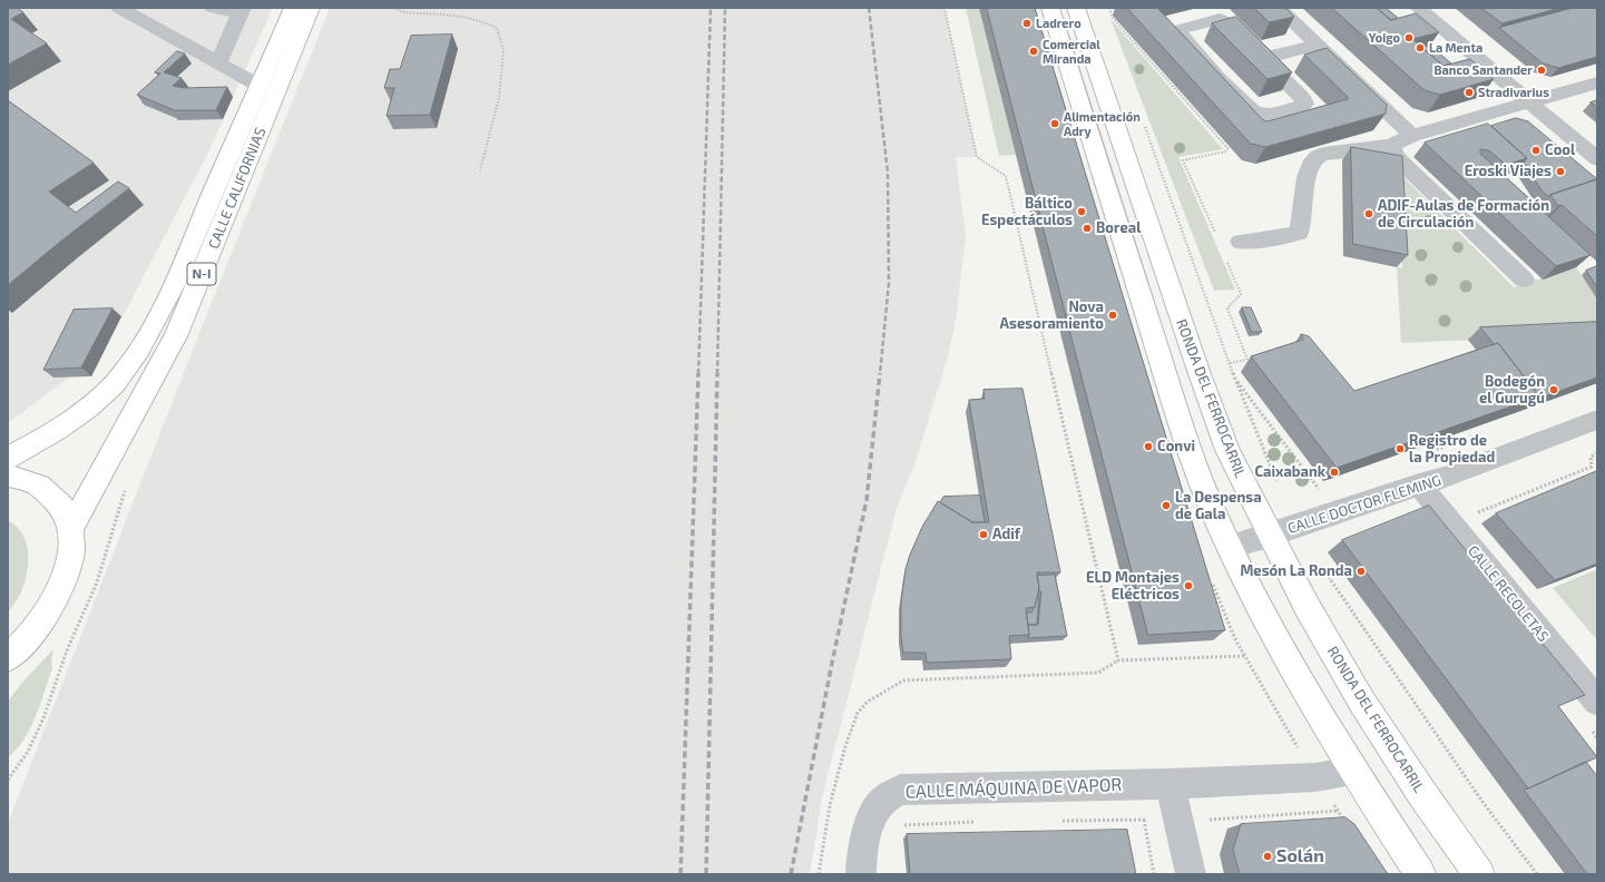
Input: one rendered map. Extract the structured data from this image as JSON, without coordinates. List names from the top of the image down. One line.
{"streets":{"main road":["CALLE CALIFORNIAS","N-I","RONDA DEL FERROCARRIL"],"street":["CALLE DOCTOR FLEMING","CALLE RECOLETAS","CALLE MÁQUINA DE VAPOR"]},"crossings":[["RONDA DEL FERROCARRIL","CALLE DOCTOR FLEMING"],["CALLE DOCTOR FLEMING","CALLE RECOLETAS"]],"places":["Ladrero","Yoigo","La Menta","Comercial Miranda","Banco Santander","Stradivarius","Alimentación Adry","Cool","Eroski Viajes","Báltico Espectáculos","ADIF-Aulas de Formación de Circulación","Boreal","Nova Asesoramiento","Bodegón el Gurugú","Convi","Registro de la Propiedad","Caixabank","La Despensa de Gala","Adif","Mesón La Ronda","ELD Montajes Eléctricos","Solán"]}
